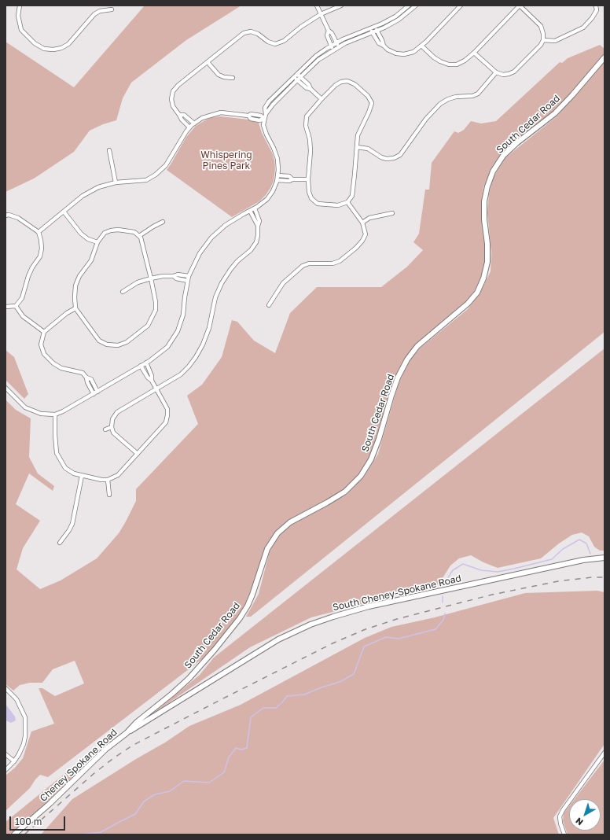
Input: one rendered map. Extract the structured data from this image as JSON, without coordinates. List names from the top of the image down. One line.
{"streets":{"street":["South Cedar Road","South Cheney-Spokane Road","Cheney Spokane Road"]},"crossings":[["South Cedar Road","South Cheney-Spokane Road"],["South Cedar Road","Cheney Spokane Road"],["South Cheney-Spokane Road","Cheney Spokane Road"]],"parks":["Whispering Pines Park"],"scale_bar":"100 m","north":"bottom left"}
